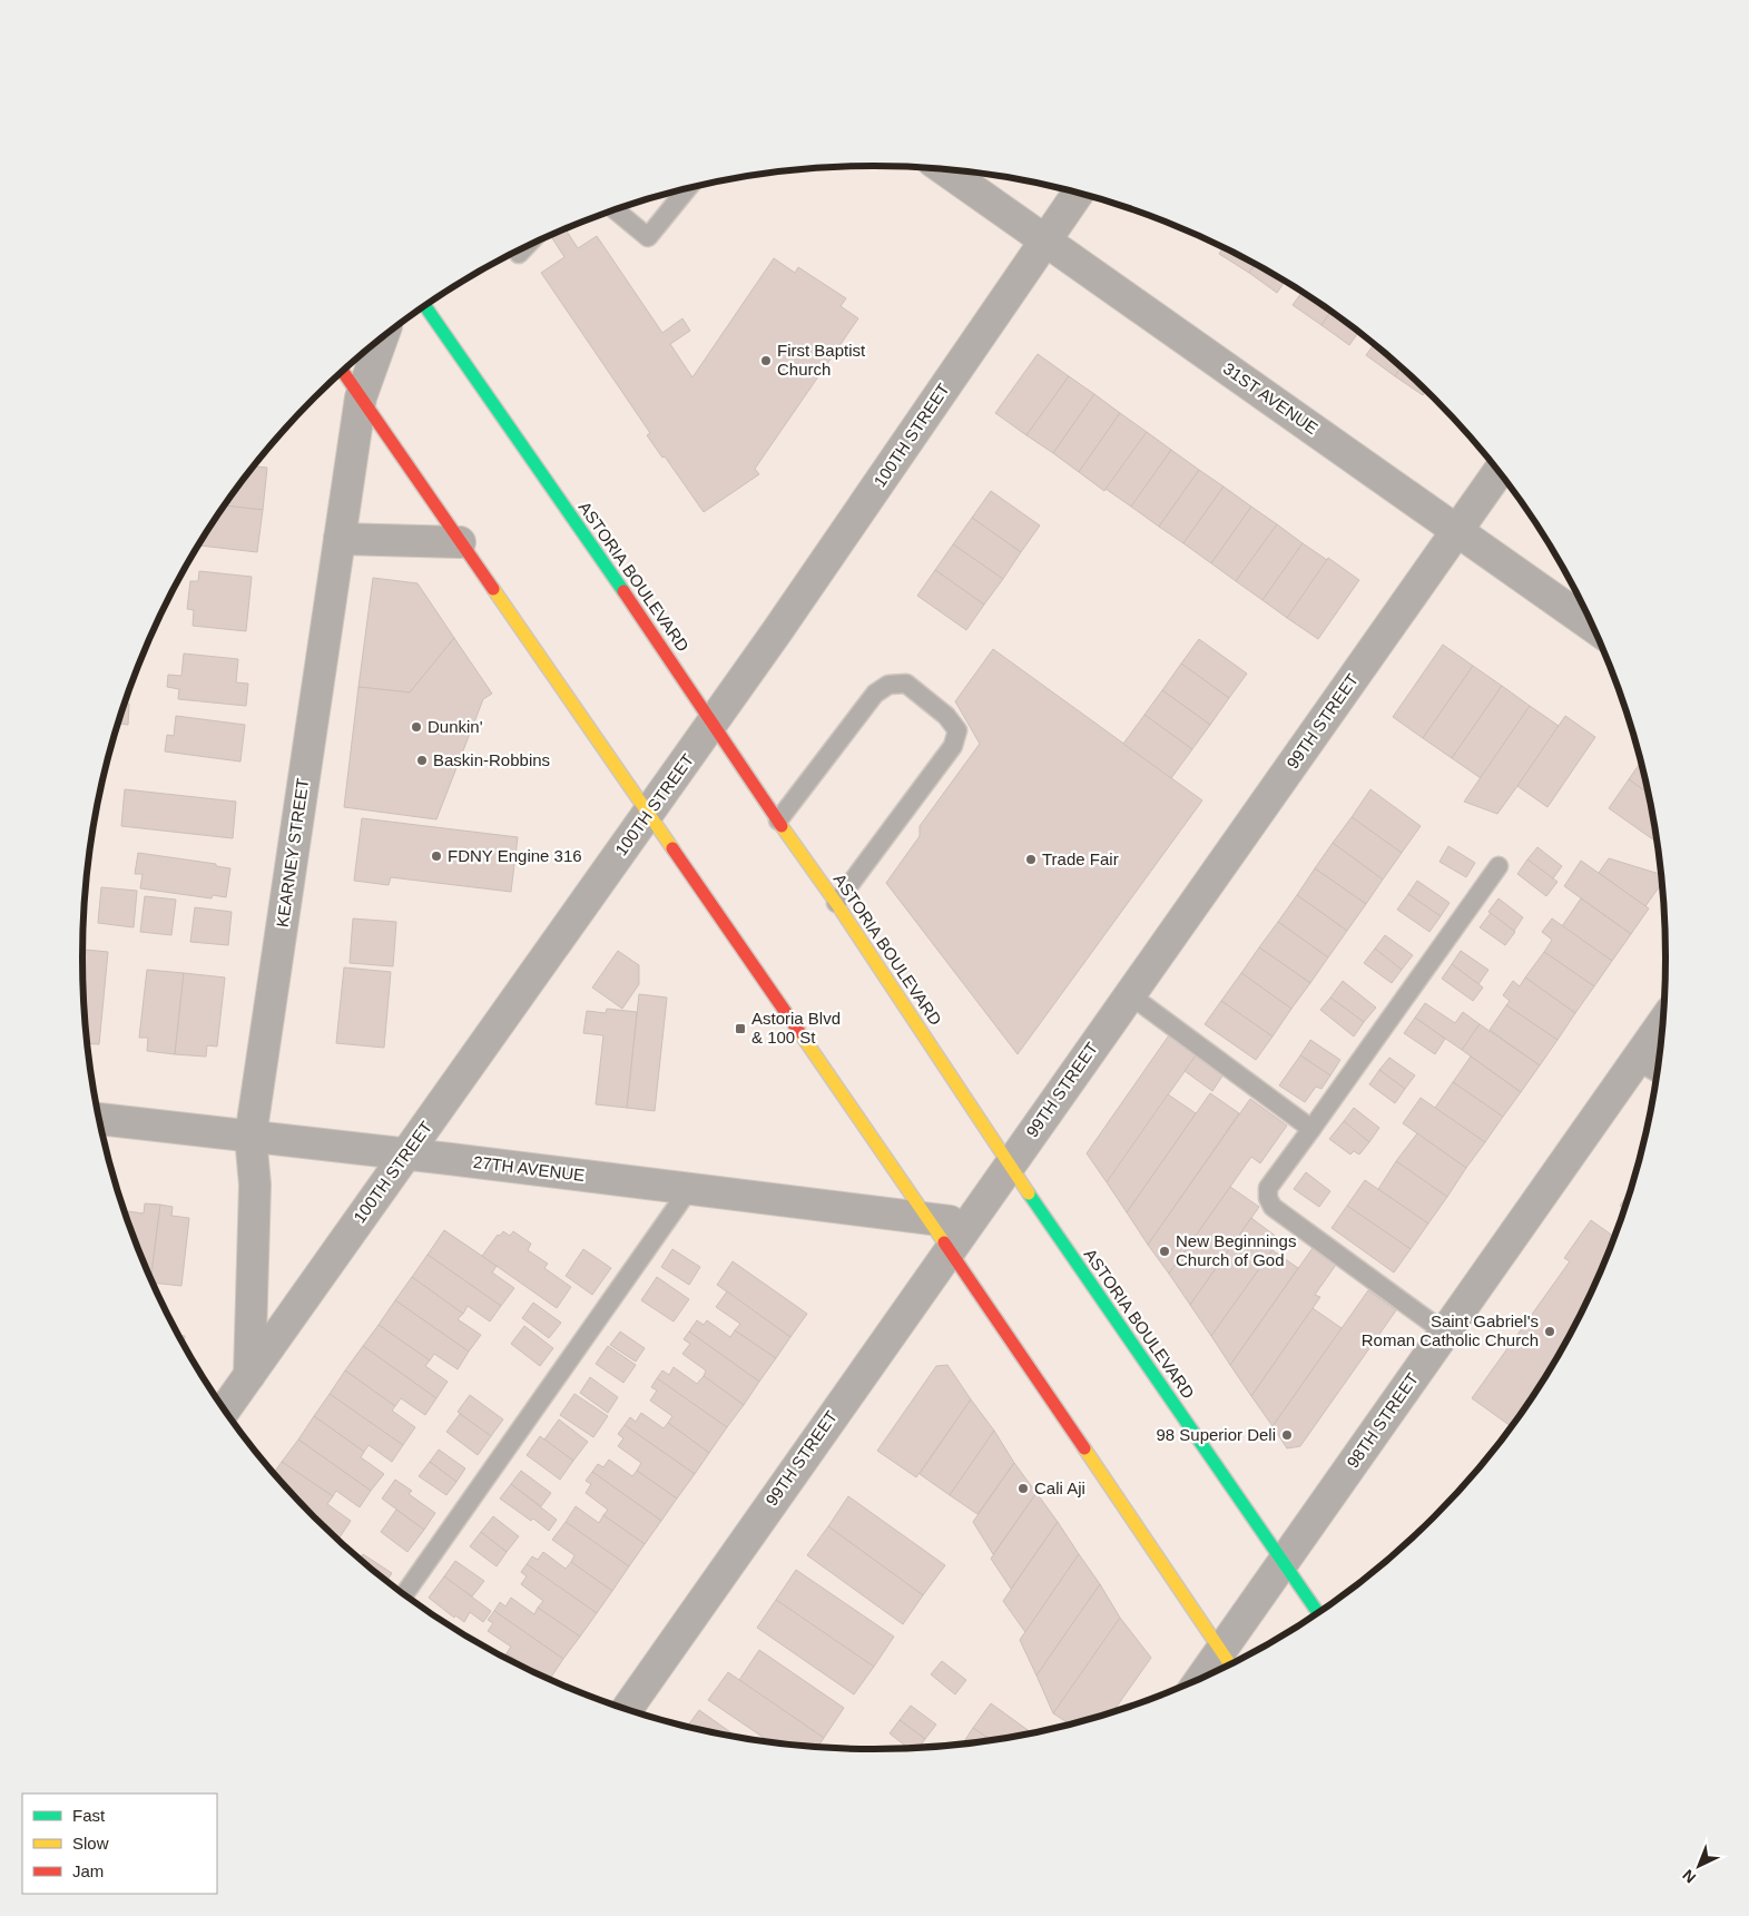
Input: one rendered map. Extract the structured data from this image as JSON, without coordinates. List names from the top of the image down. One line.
{"streets":{"main road":["ASTORIA BOULEVARD"],"street":["31ST AVENUE","100TH STREET","99TH STREET","KEARNEY STREET","27TH AVENUE","98TH STREET"]},"crossings":[["31ST AVENUE","100TH STREET"],["31ST AVENUE","99TH STREET"],["100TH STREET","ASTORIA BOULEVARD"],["100TH STREET","KEARNEY STREET"],["100TH STREET","27TH AVENUE"],["ASTORIA BOULEVARD","99TH STREET"],["ASTORIA BOULEVARD","98TH STREET"],["99TH STREET","27TH AVENUE"],["KEARNEY STREET","27TH AVENUE"]],"places":{"other":["First Baptist Church","Dunkin'","Baskin-Robbins","FDNY Engine 316","Trade Fair","New Beginnings Church of God","Saint Gabriel's Roman Catholic Church","98 Superior Deli","Cali Aji"],"transit":["Astoria Blvd & 100 St"]},"legend":["Fast","Slow","Jam"],"north":"bottom left"}
